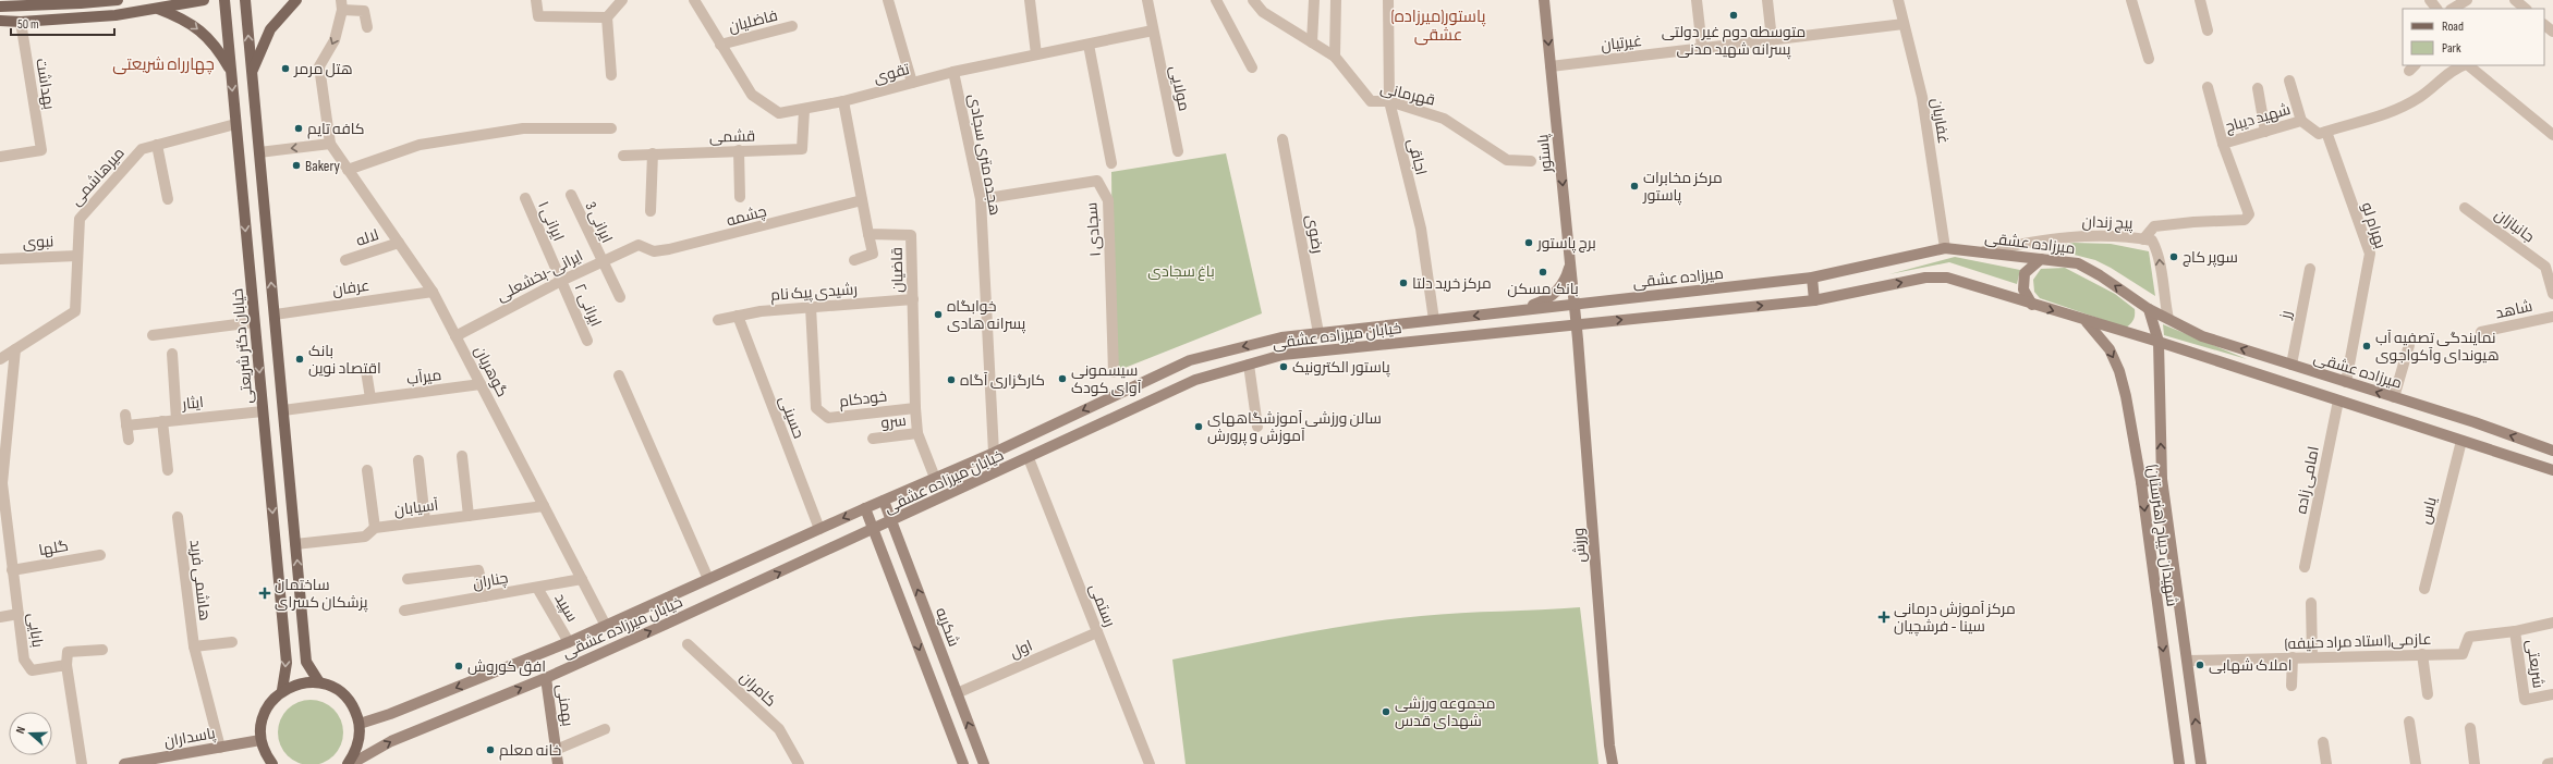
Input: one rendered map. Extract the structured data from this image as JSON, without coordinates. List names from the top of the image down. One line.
{"streets":{"main road":["پاستور","میرزاده عشقی","خیابان میرزاده عشقی","خیابان دکتر شریعتی","شهیدان دیباج (هنرستان)","ورزش","شکریه","بهمنی","پاسداران"],"street":["فاضلیان","غیرتیان","تقوی","بهداشت","مولایی","قهرمانی","شهید دیباج","غفاریان","قشمی","هجده متری سجادی","اجاقی","میرهاشمی","چشمه","ایرانی ۱","ایرانی 3","پیچ زندان","بهرام لو","جانبازان","سجادی ۱","رضوی","لاله","نبوی","قاضیان","ایرانی-بخشعلی","عرفان","رشیدی پیک نام","ایرانی ۲","شاهد","رز","گوهریان","میرآب","خودکام","ایثار","حسینی","سرو","امامی زاده","آسیابان","یاس","گلها","هاشمی فرید","چناران","رستمی","سپید","بابایی","عازمی(استاد مراد حنیفه)","اول","شریعتی","کامران"]},"crossings":[["فاضلیان","تقوی"],["غیرتیان","غفاریان"],["غیرتیان","پاستور"],["تقوی","مولایی"],["تقوی","قشمی"],["تقوی","هجده متری سجادی"],["تقوی","قاضیان"],["قهرمانی","اجاقی"],["شهید دیباج","پیچ زندان"],["شهید دیباج","بهرام لو"],["غفاریان","میرزاده عشقی"],["پاستور","میرزاده عشقی"],["پاستور","خیابان میرزاده عشقی"],["پاستور","ورزش"],["هجده متری سجادی","سجادی ۱"],["هجده متری سجادی","خیابان میرزاده عشقی"],["اجاقی","خیابان میرزاده عشقی"],["میرهاشمی","نبوی"],["میرهاشمی","خیابان دکتر شریعتی"],["میرهاشمی","بابایی"],["چشمه","قاضیان"],["چشمه","ایرانی-بخشعلی"],["ایرانی ۱","ایرانی-بخشعلی"],["ایرانی ۱","ایرانی ۲"],["ایرانی 3","ایرانی-بخشعلی"],["پیچ زندان","میرزاده عشقی"],["بهرام لو","میرزاده عشقی"],["رضوی","خیابان میرزاده عشقی"],["لاله","گوهریان"],["میرزاده عشقی","رز"],["میرزاده عشقی","خیابان میرزاده عشقی"],["میرزاده عشقی","شهیدان دیباج (هنرستان)"],["میرزاده عشقی","ورزش"],["قاضیان","رشیدی پیک نام"],["قاضیان","خیابان میرزاده عشقی"],["قاضیان","خودکام"],["قاضیان","سرو"],["ایرانی-بخشعلی","ایرانی ۲"],["ایرانی-بخشعلی","گوهریان"],["عرفان","گوهریان"],["رشیدی پیک نام","خودکام"],["رشیدی پیک نام","حسینی"],["خیابان میرزاده عشقی","گوهریان"],["خیابان میرزاده عشقی","حسینی"],["خیابان میرزاده عشقی","ورزش"],["خیابان میرزاده عشقی","رستمی"],["خیابان میرزاده عشقی","سپید"],["خیابان میرزاده عشقی","شکریه"],["خیابان میرزاده عشقی","بهمنی"],["خیابان دکتر شریعتی","ایثار"],["گوهریان","میرآب"],["گوهریان","آسیابان"],["گوهریان","چناران"],["شهیدان دیباج (هنرستان)","عازمی(استاد مراد حنیفه)"],["گلها","بابایی"],["هاشمی فرید","پاسداران"],["چناران","سپید"],["رستمی","اول"],["شکریه","اول"],["عازمی(استاد مراد حنیفه)","شریعتی"]],"one_way":["پاستور"],"districts":["(پاستور(میرزاده عشقی","چهارراه شریعتی"],"parks":["باغ سجادی"],"places":{"other":["متوسطه دوم غیر دولتی پسرانه شهید مدنی","هتل مرمر","کافه تایم","Bakery","مرکز مخابرات پاستور","برج پاستور","سوپر کاج","بانک مسکن","مرکز خرید دلتا","خوابگاه پسرانه هادی","نمایندگی تصفیه آب هیوندای وآکواجوی","بانک اقتصاد نوین","پاستور الکترونیک","سیسمونی آوای کودک","کارگزاری آگاه","سالن ورزشی آموزشگاههای آموزش و پرورش","املاک شهابی","افق کوروش","مجموعه ورزشی شهدای قدس","خانه معلم"],"health":["ساختمان پزشکان کسرای","مرکز آموزش درمانی سینا - فرشچیان"]},"legend":["Road","Park"],"scale_bar":"50 m","north":"left"}
